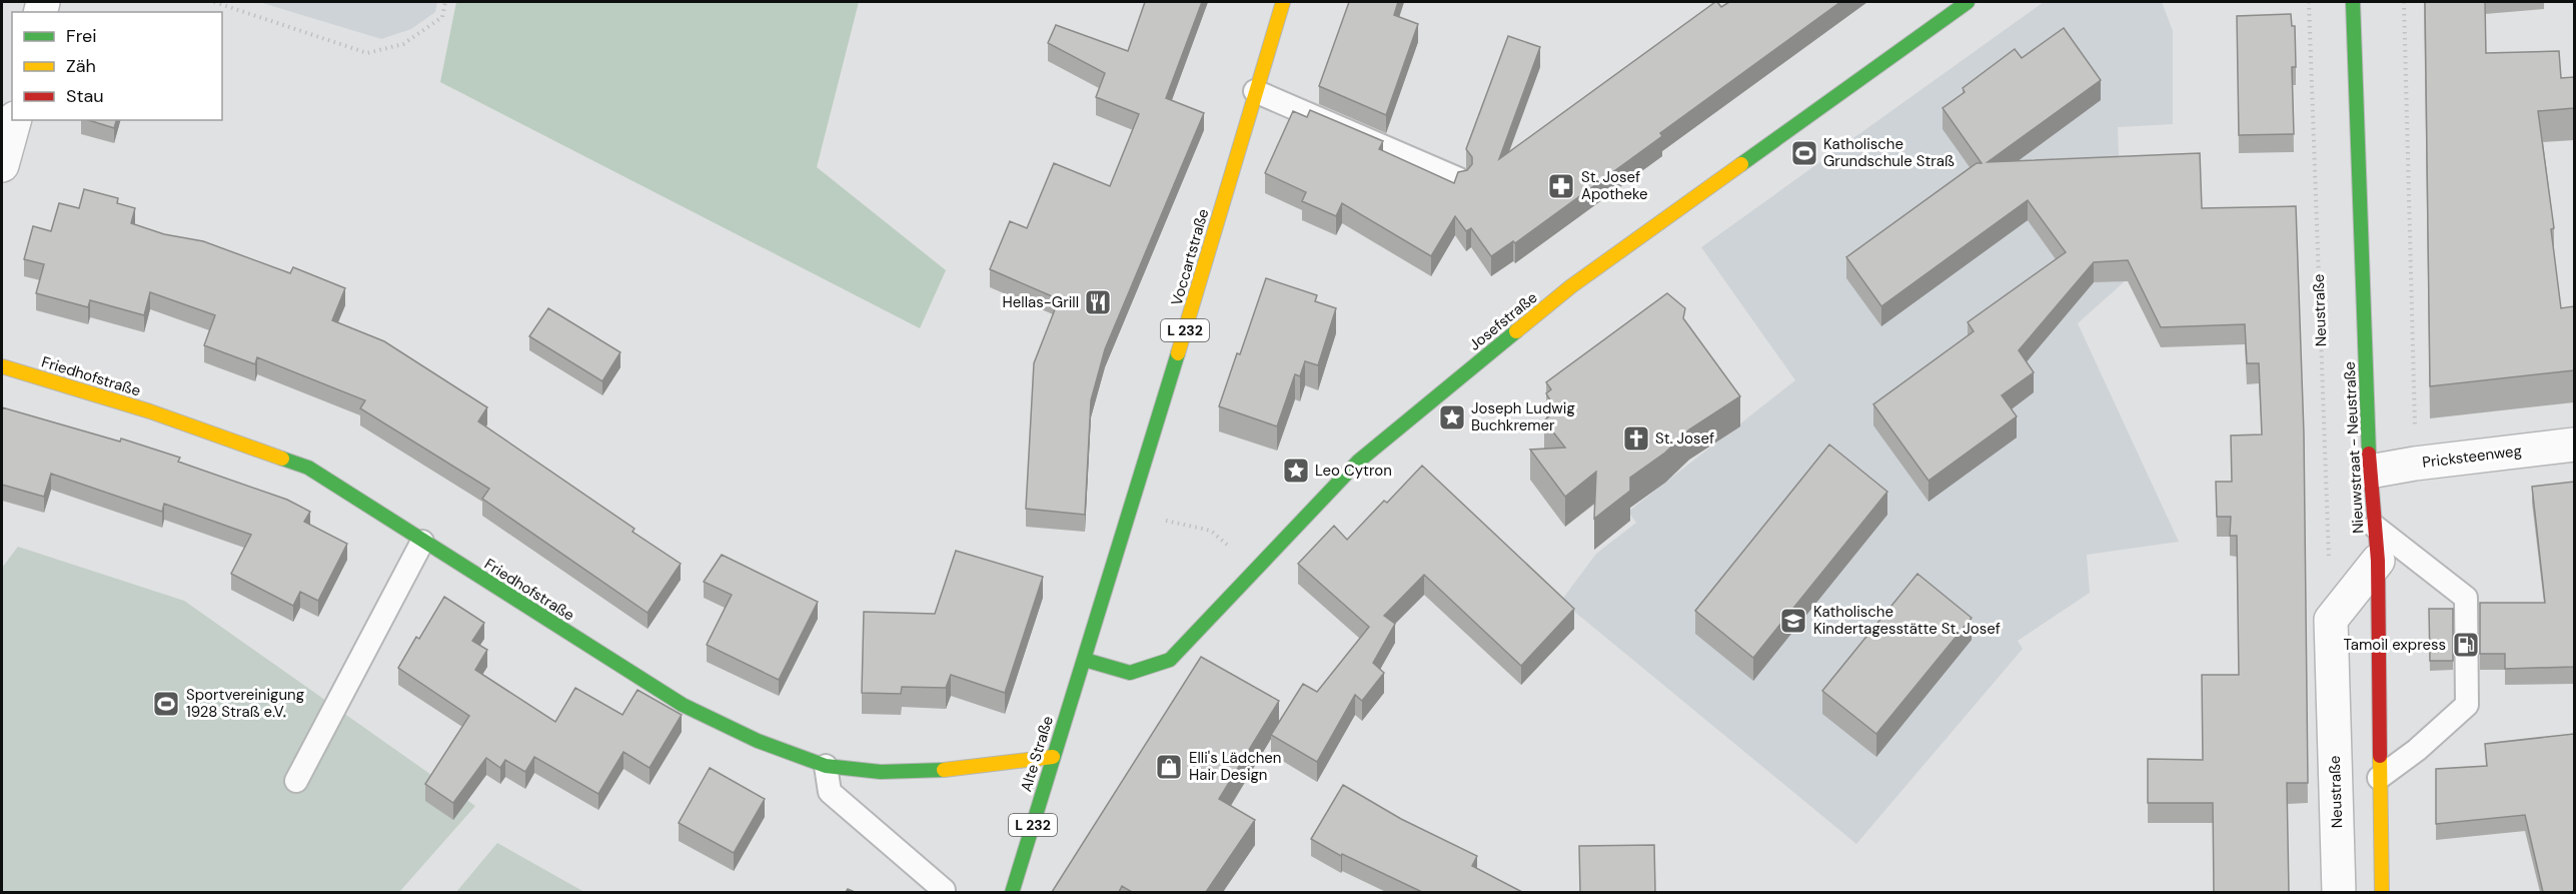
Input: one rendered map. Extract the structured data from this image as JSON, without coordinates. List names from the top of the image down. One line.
{"streets":{"street":["Voccartstraße","Neustraße","Josefstraße","L 232","Friedhofstraße","Nieuwstraat - Neustraße","Pricksteenweg","Alte Straße"]},"crossings":[["Voccartstraße","Josefstraße"],["Voccartstraße","Alte Straße"],["Neustraße","Nieuwstraat - Neustraße"],["Josefstraße","Alte Straße"],["Friedhofstraße","Alte Straße"],["Nieuwstraat - Neustraße","Pricksteenweg"]],"places":{"sports":["Katholische Grundschule Straß","Sportvereinigung 1928 Straß e.V."],"pharmacy":["St. Josef Apotheke"],"restaurant":["Hellas-Grill"],"place":["Joseph Ludwig Buchkremer","Leo Cytron"],"church":["St. Josef"],"school or university":["Katholische Kindertagesstätte St. Josef"],"fuel station":["Tamoil express"],"shop":["Elli's Lädchen Hair Design"]},"legend":["Frei","Zäh","Stau"]}
